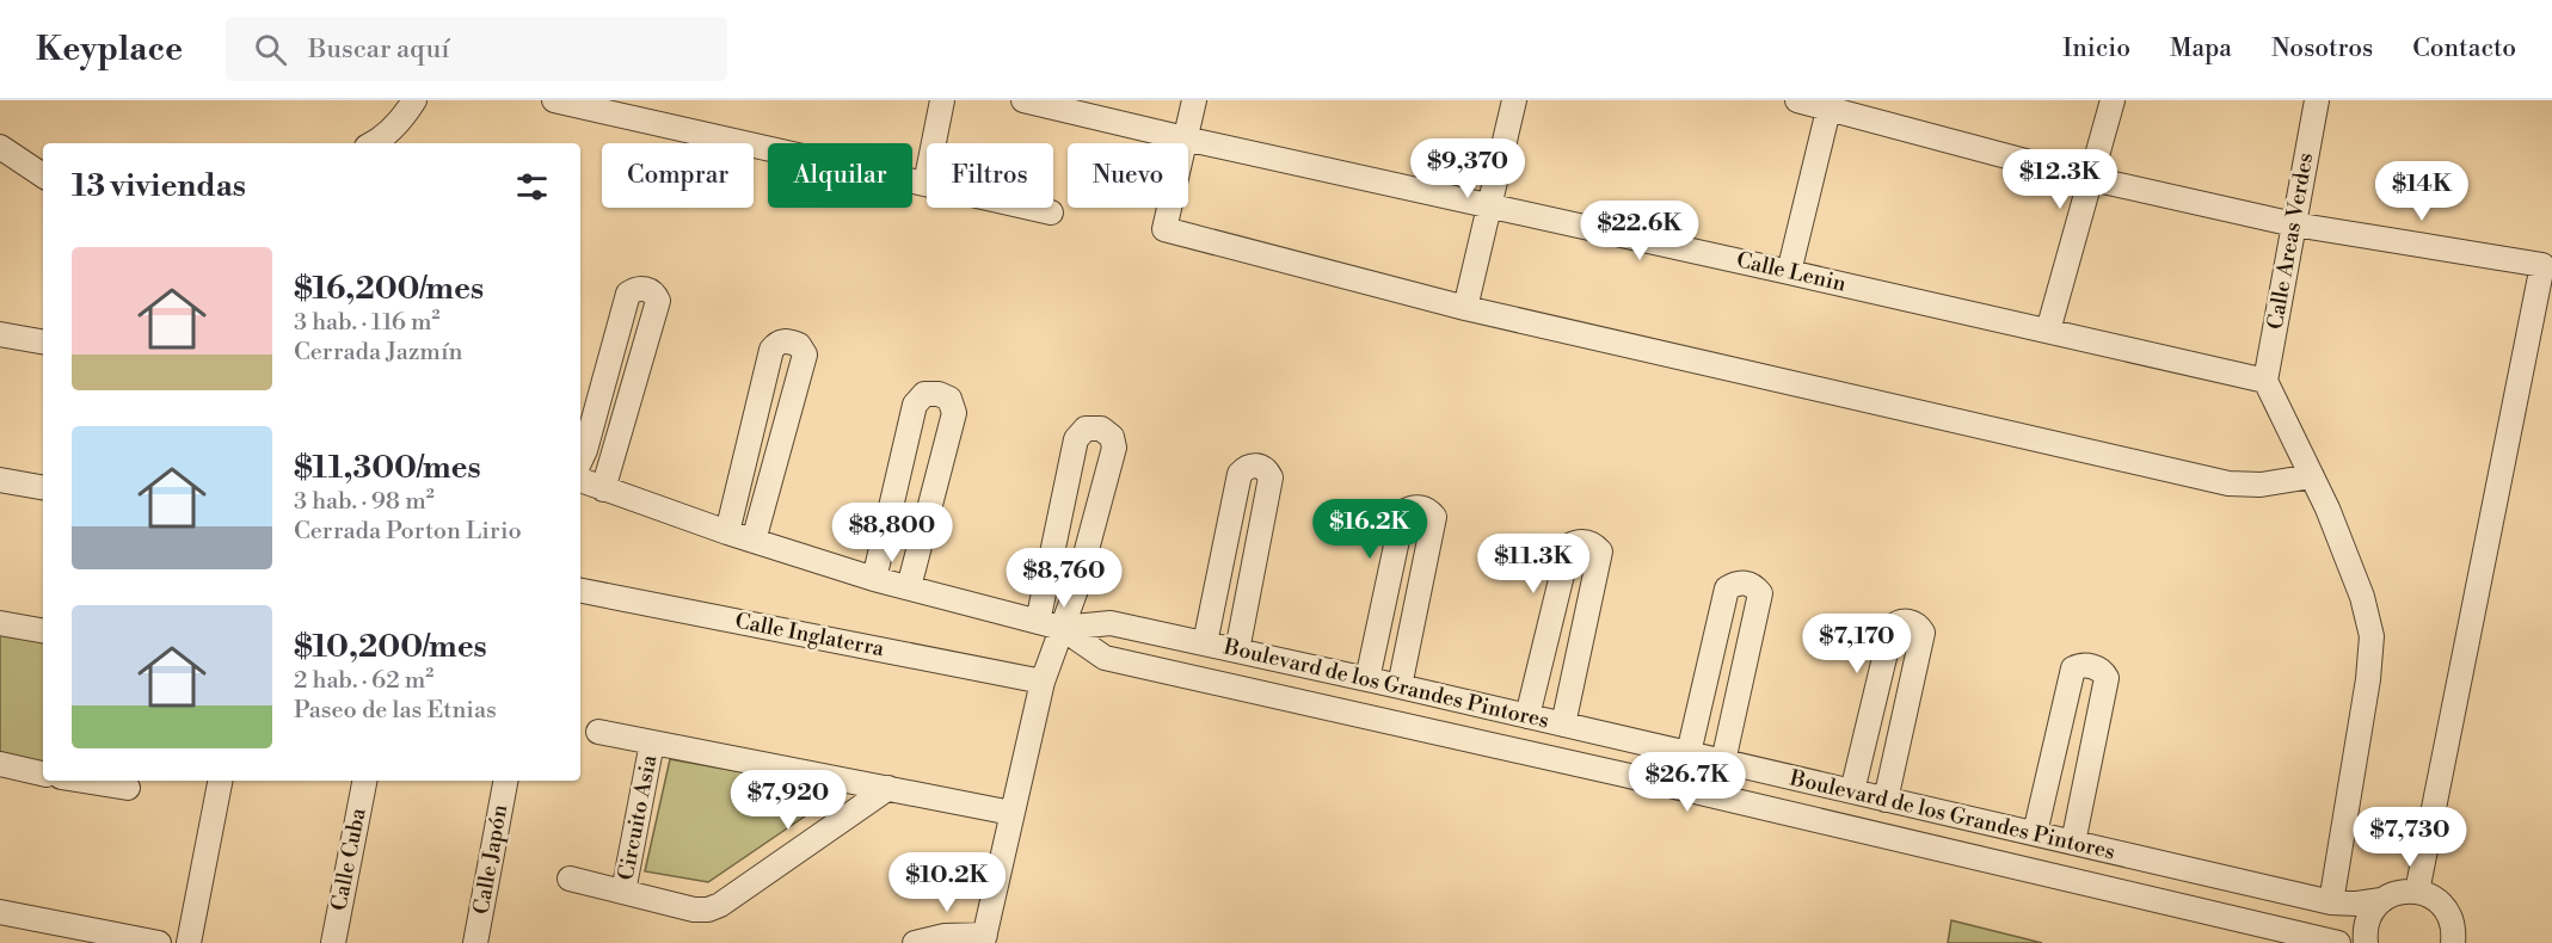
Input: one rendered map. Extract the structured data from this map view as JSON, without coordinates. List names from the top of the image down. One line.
{"streets":{"street":["Calle Areas Verdes","Calle Lenin","Calle Inglaterra","Boulevard de los Grandes Pintores","Circuito Asia","Calle Cuba","Calle Japón"]},"crossings":[["Calle Areas Verdes","Calle Lenin"]],"page":{"header":"Keyplace","search":"Buscar aquí","nav":["Inicio","Mapa","Nosotros","Contacto"],"price":["$9,370","$12.3K","$14K","$22.6K","$16.2K","$8,800","$11.3K","$8,760","$7,170","$26.7K","$7,920","$7,730","$10.2K"],"chip":["Comprar","Alquilar","Filtros","Nuevo"],"heading":"13 viviendas","list":[{"name":"$16,200/mes","note":"3 hab. · 116 m² · Cerrada Jazmín"},{"name":"$11,300/mes","note":"3 hab. · 98 m² · Cerrada Porton Lirio"},{"name":"$10,200/mes","note":"2 hab. · 62 m² · Paseo de las Etnias"}]}}
